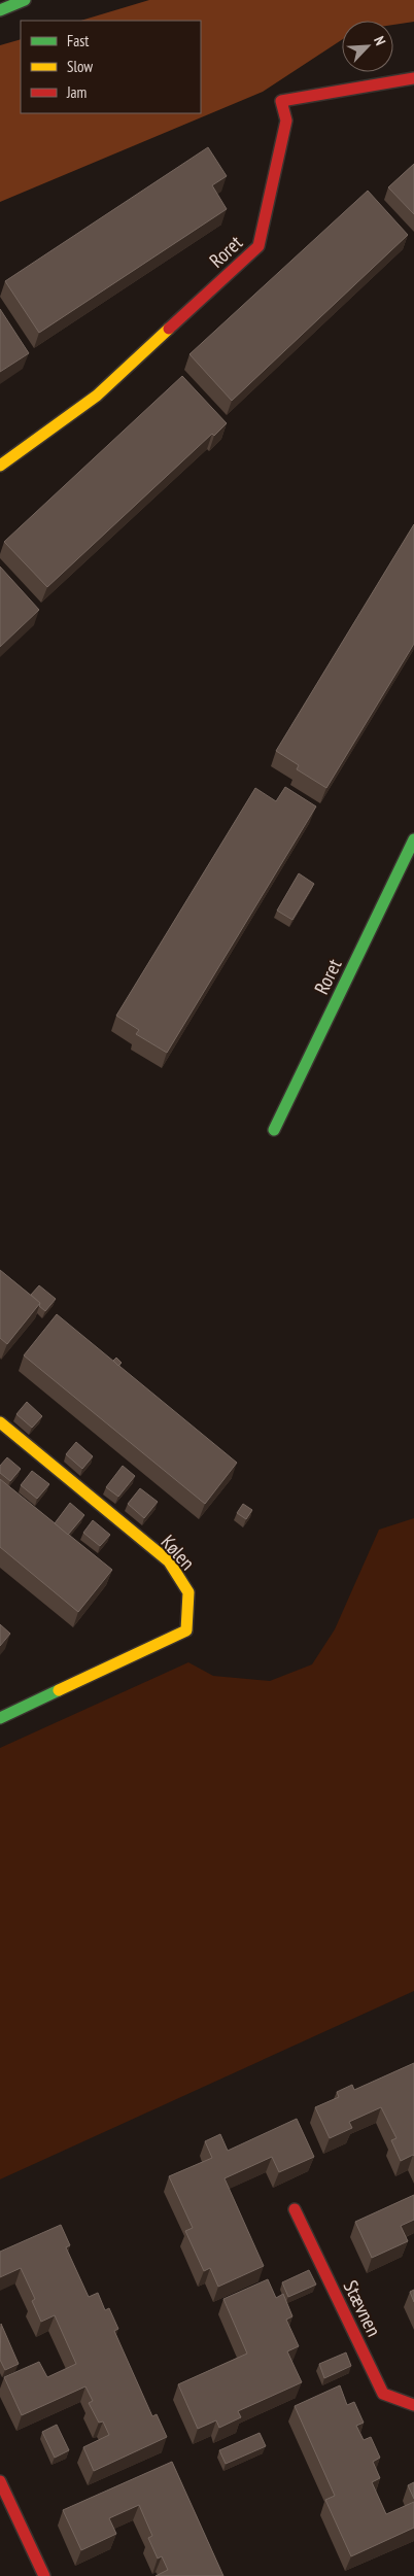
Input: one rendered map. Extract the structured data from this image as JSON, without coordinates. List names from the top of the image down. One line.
{"streets":{"street":["Roret","Kølen","Stævnen"]},"legend":["Fast","Slow","Jam"],"north":"top right"}
